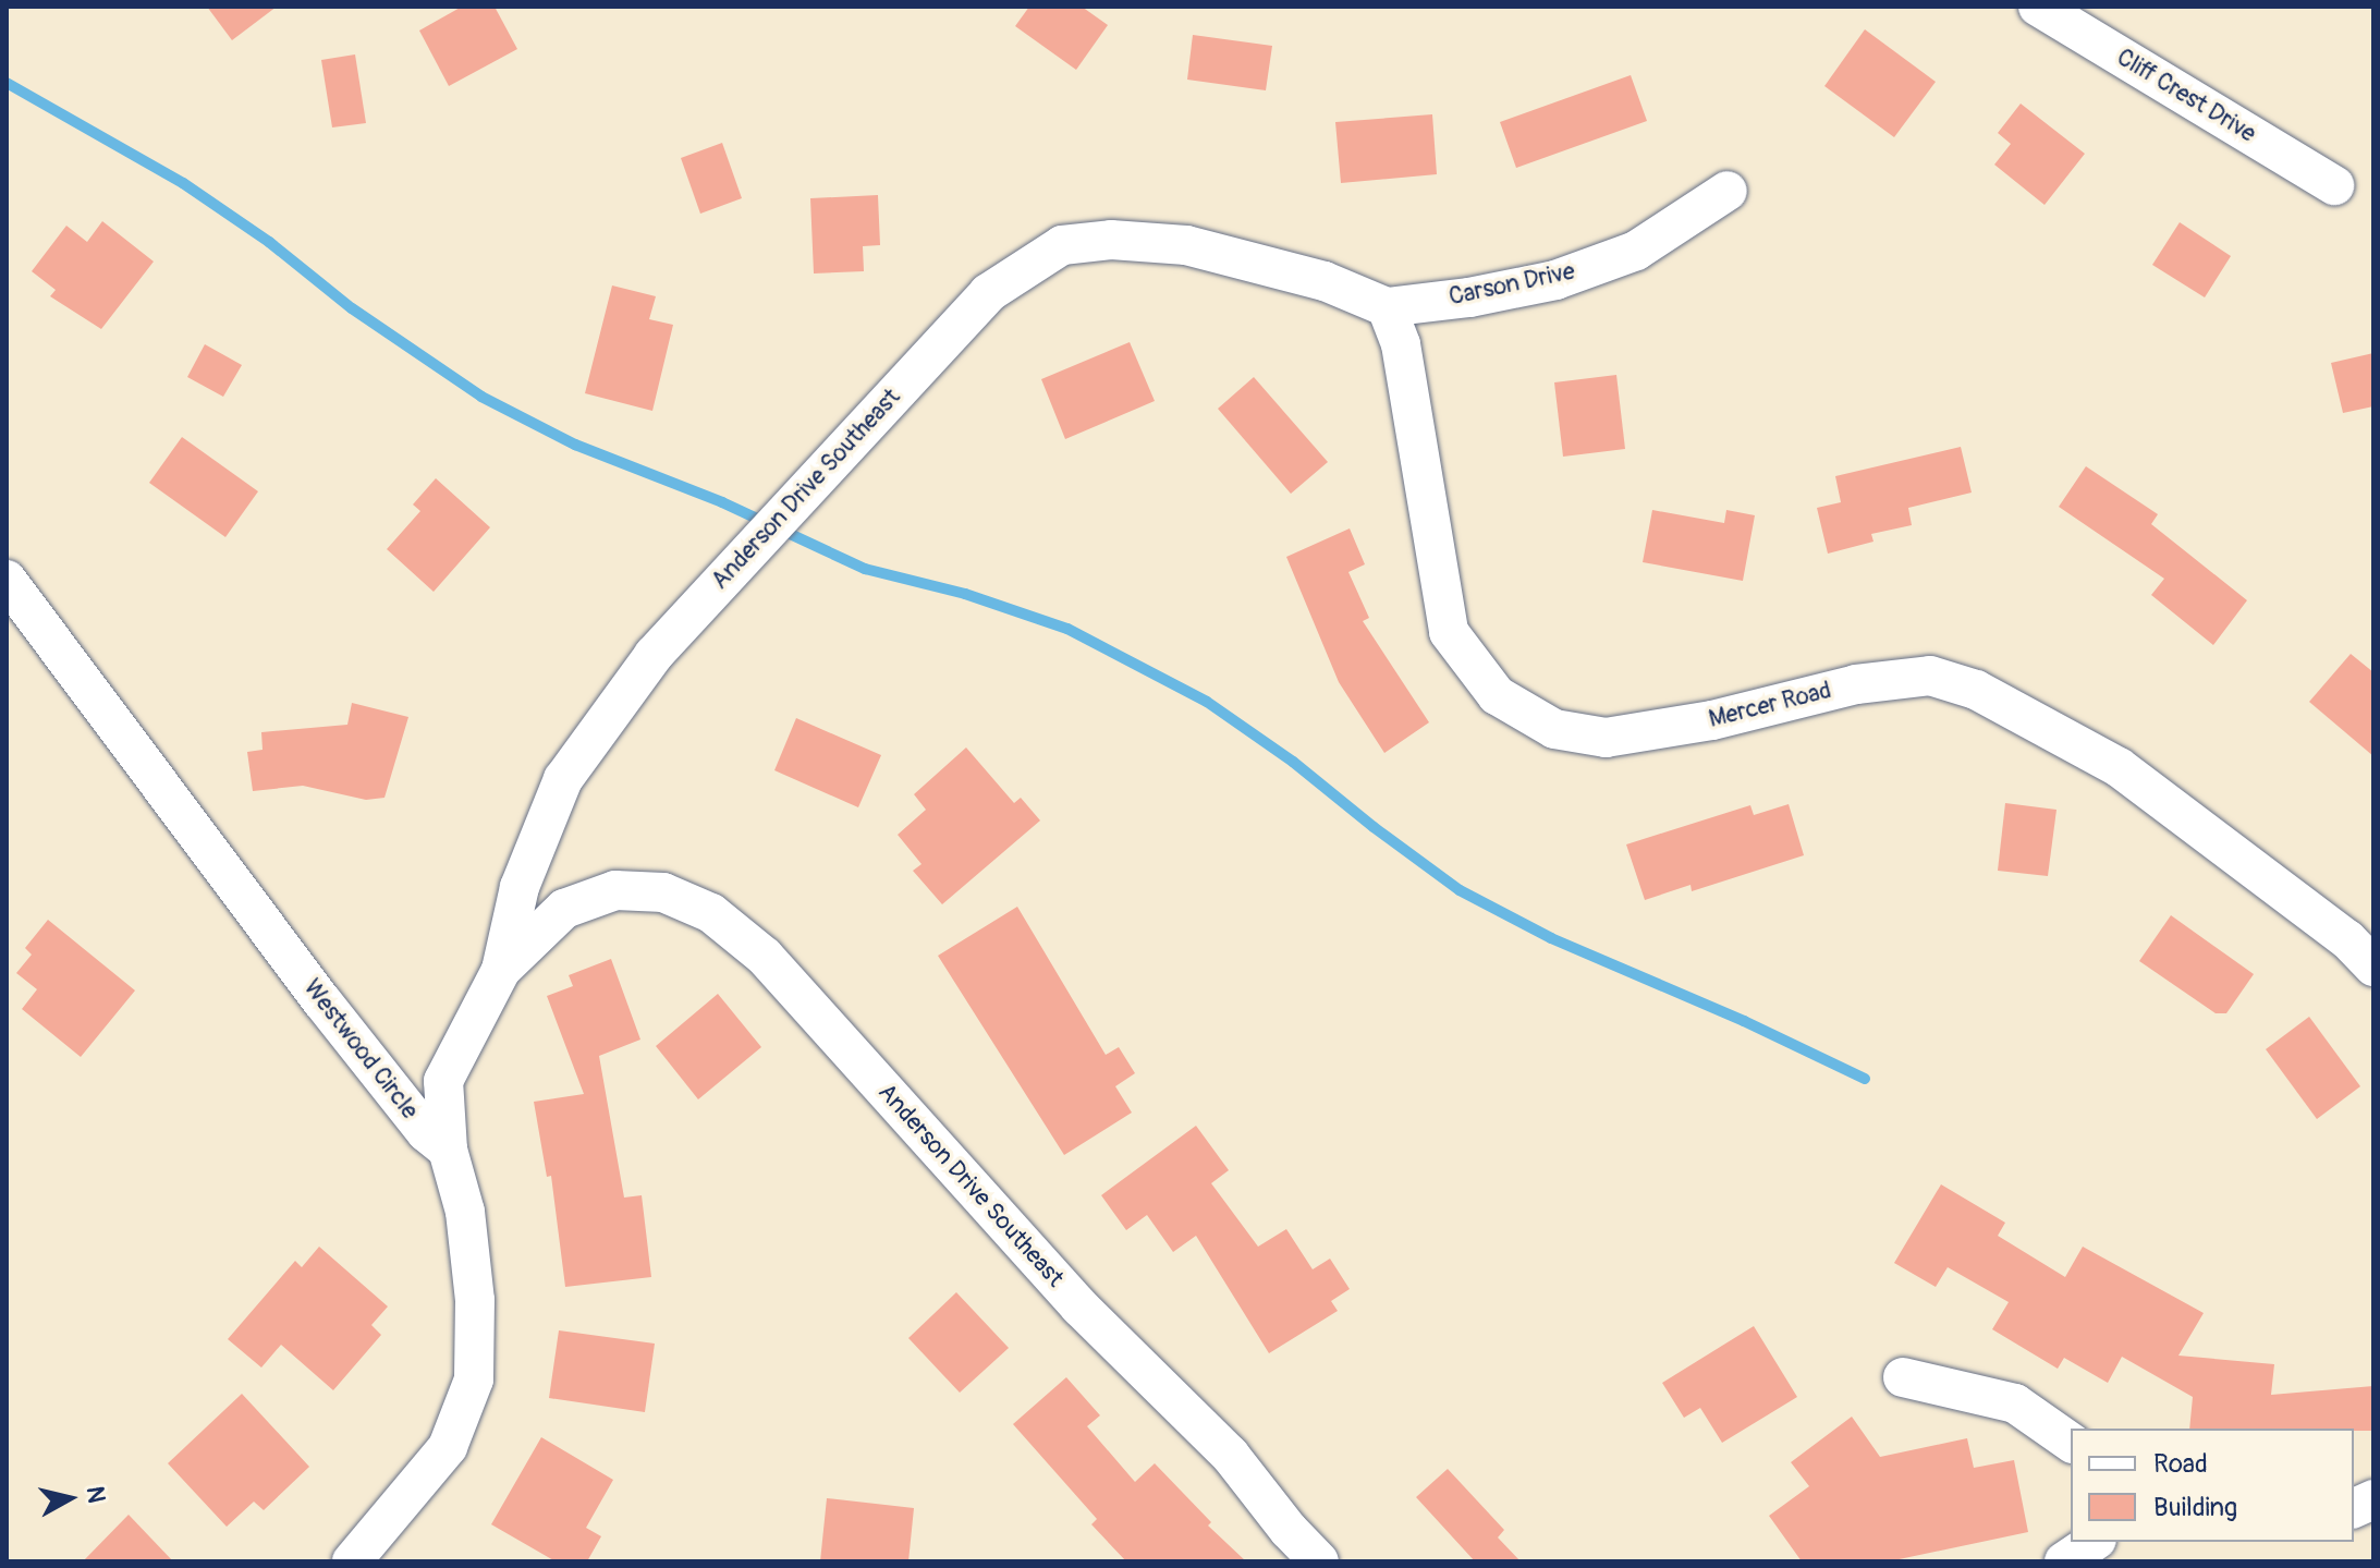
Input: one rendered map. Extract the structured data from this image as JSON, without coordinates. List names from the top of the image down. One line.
{"streets":{"street":["Cliff Crest Drive","Carson Drive","Anderson Drive Southeast","Mercer Road","Westwood Circle"]},"crossings":[["Carson Drive","Anderson Drive Southeast"],["Carson Drive","Mercer Road"],["Anderson Drive Southeast","Westwood Circle"]],"legend":["Road","Building"],"north":"right"}
